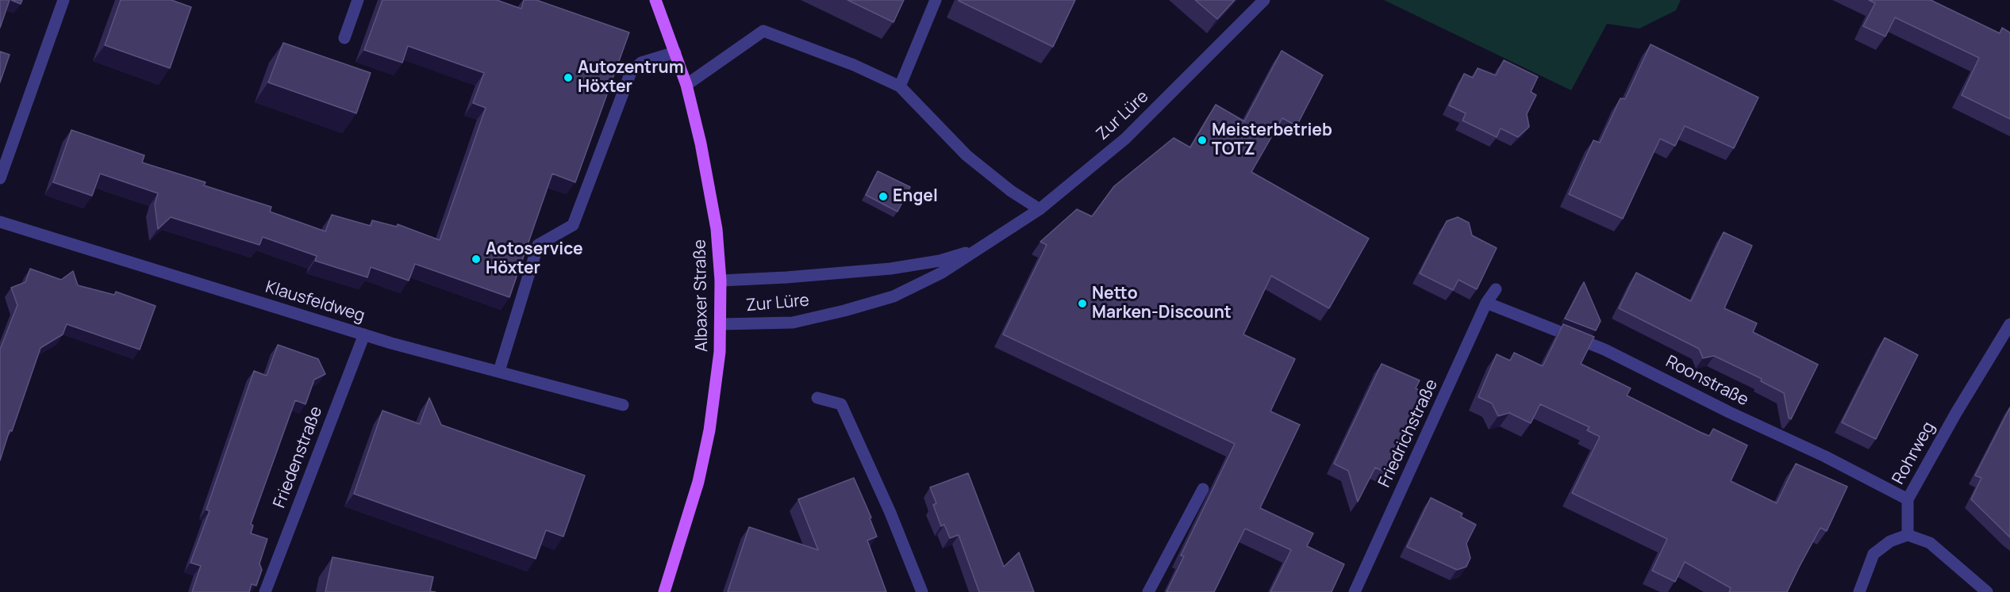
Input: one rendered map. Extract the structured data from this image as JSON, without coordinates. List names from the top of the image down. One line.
{"streets":{"main road":["Albaxer Straße"],"street":["Zur Lüre","Klausfeldweg","Roonstraße","Friedrichstraße","Rohrweg","Friedenstraße"]},"crossings":[["Zur Lüre","Albaxer Straße"],["Klausfeldweg","Friedenstraße"],["Roonstraße","Friedrichstraße"],["Roonstraße","Rohrweg"]],"places":["Autozentrum Höxter","Meisterbetrieb TOTZ","Engel","Aotoservice Höxter","Netto Marken-Discount"]}
